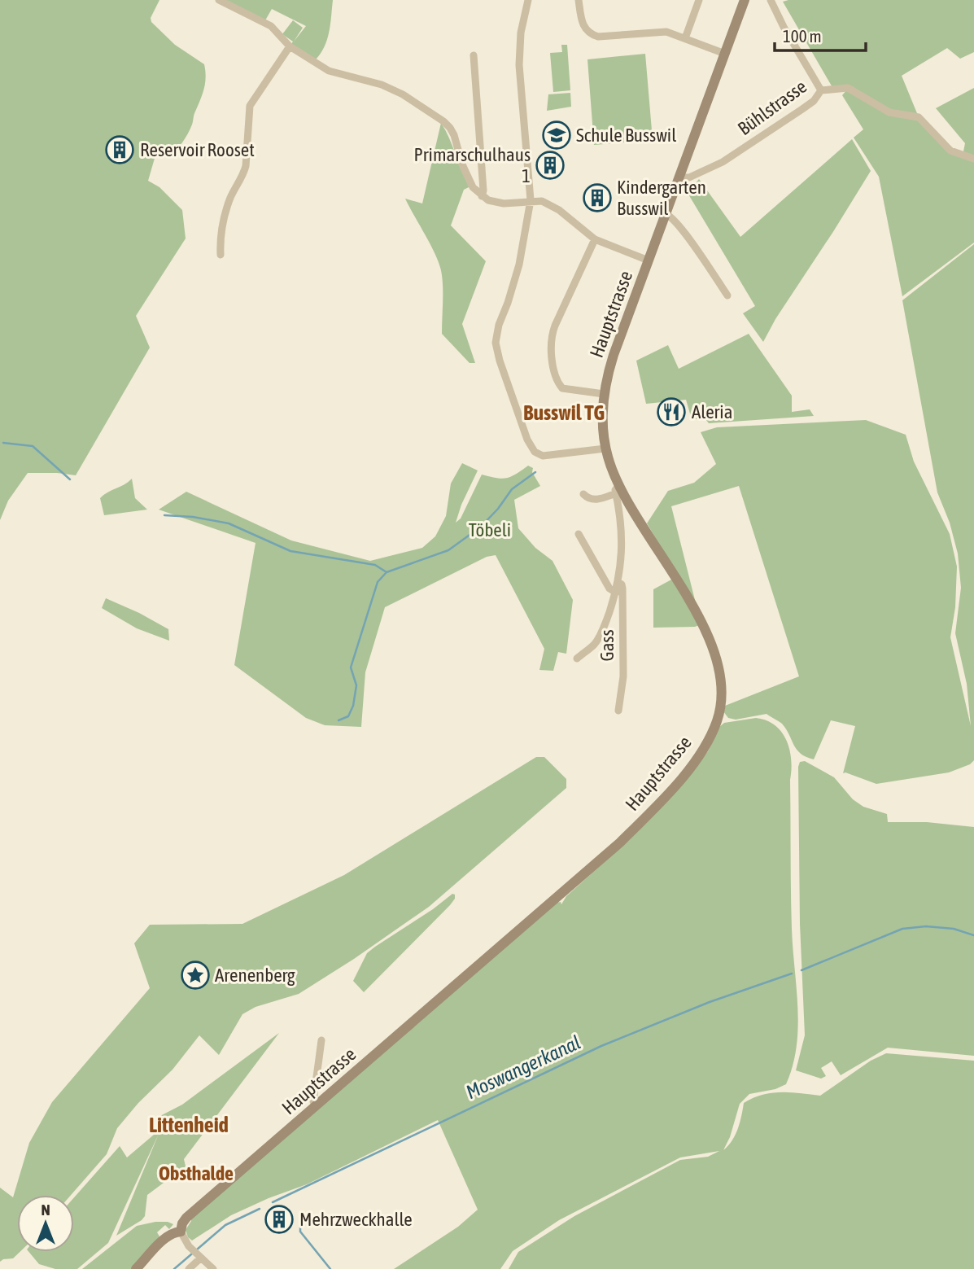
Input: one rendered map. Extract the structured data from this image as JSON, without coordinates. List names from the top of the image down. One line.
{"streets":{"street":["Bühlstrasse","Hauptstrasse","Gass"]},"crossings":[["Bühlstrasse","Hauptstrasse"]],"districts":["Busswil TG","Littenheid","Obsthalde"],"water":["Moswangerkanal"],"parks":["Töbeli"],"places":{"school or university":["Schule Busswil"],"building":["Reservoir Rooset","Primarschulhaus 1","Kindergarten Busswil","Mehrzweckhalle"],"restaurant":["Aleria"],"place":["Arenenberg"]},"scale_bar":"100 m","north":"top"}
